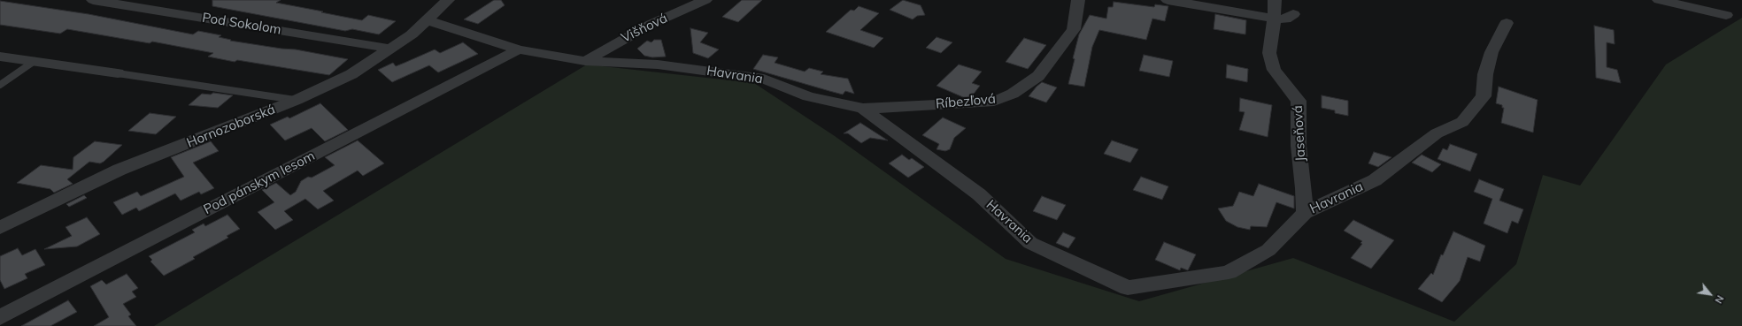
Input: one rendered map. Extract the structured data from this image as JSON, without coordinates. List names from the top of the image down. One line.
{"streets":{"street":["Pod Sokolom","Višňová","Havrania","Ríbezľová","Hornozoborská","Jaseňová","Pod pánskym lesom"]},"crossings":[["Pod Sokolom","Hornozoborská"],["Višňová","Havrania"],["Havrania","Ríbezľová"],["Havrania","Hornozoborská"],["Havrania","Jaseňová"],["Havrania","Pod pánskym lesom"]],"north":"bottom right"}
